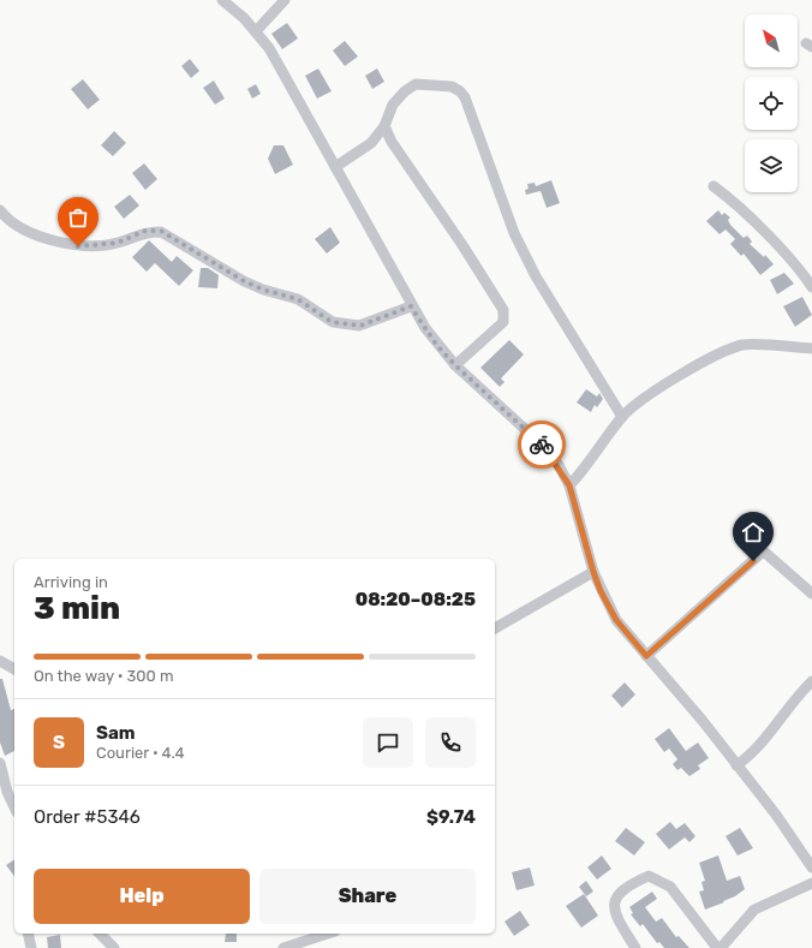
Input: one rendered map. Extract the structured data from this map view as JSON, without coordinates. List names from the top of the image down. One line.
{"north":"top left","page":{"heading":["3 min","Arriving in","08:20–08:25"],"panel":["Sam","Courier · 4.4","Order #5346","$9.74"],"bar":"On the way · 300 m","round":"S","buttons":["Help","Share"]}}
